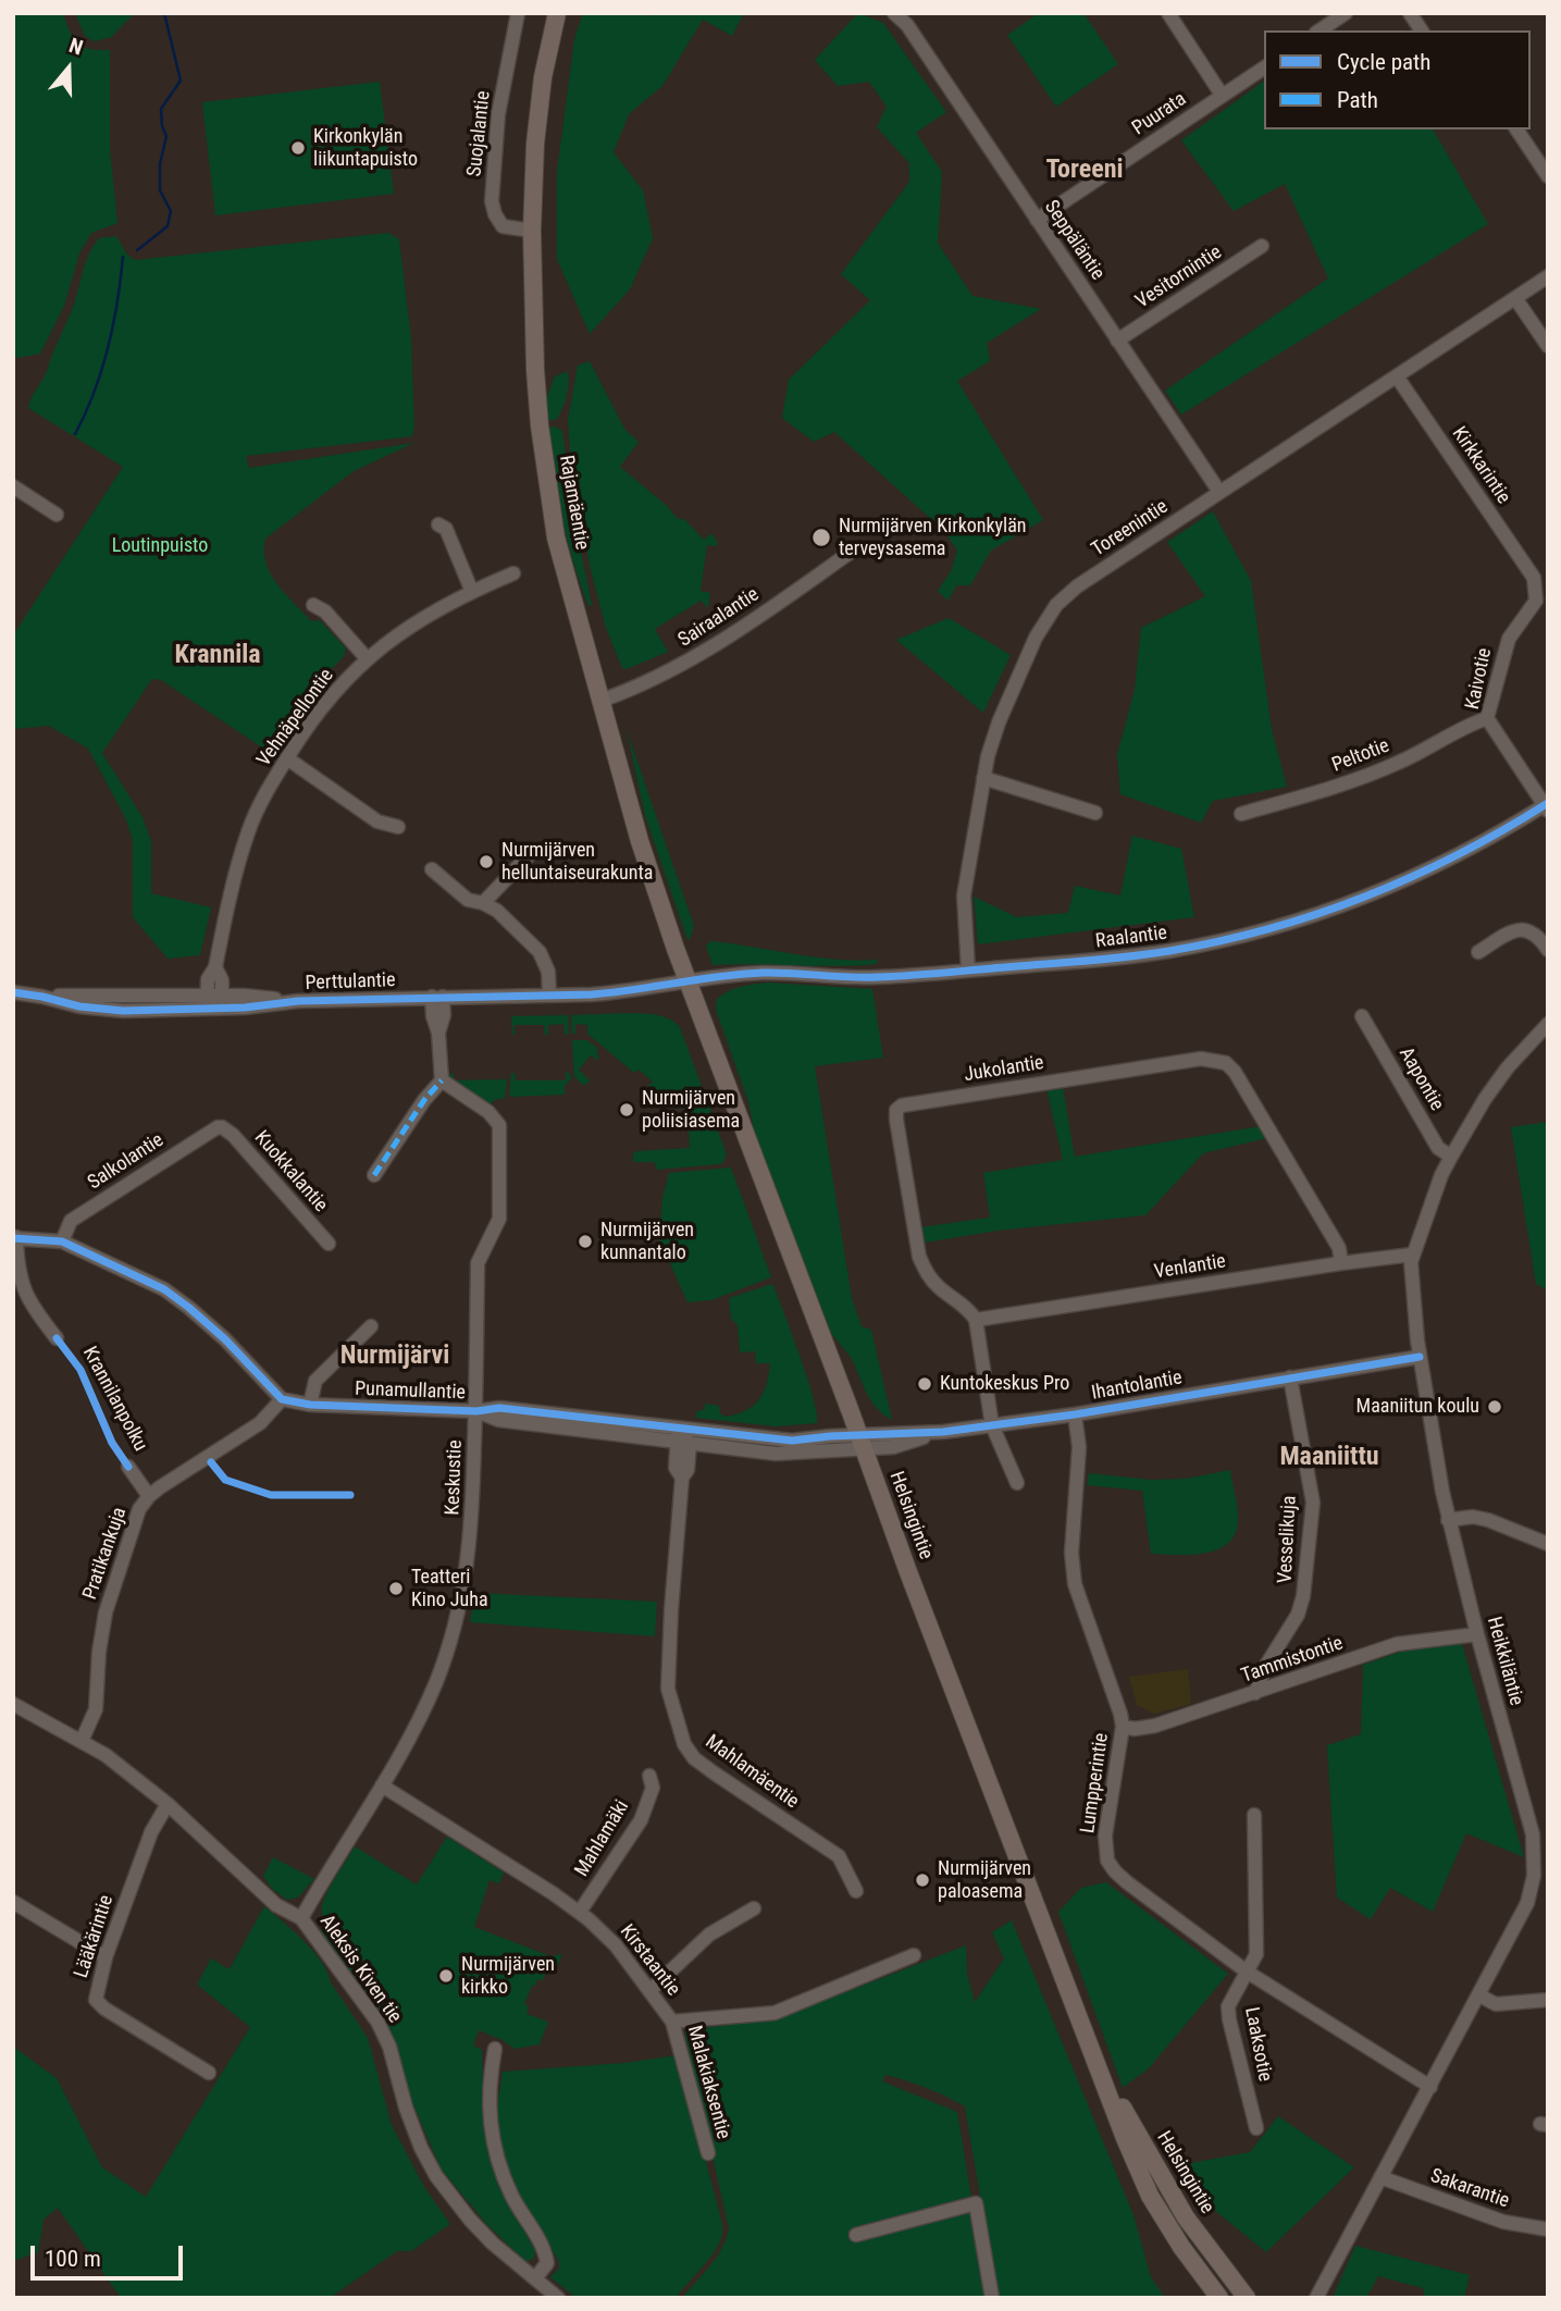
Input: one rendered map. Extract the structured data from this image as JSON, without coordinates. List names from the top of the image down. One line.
{"streets":{"main road":["Rajamäentie","Helsingintie"],"street":["Puurata","Suojalantie","Seppäläntie","Vesitornintie","Kirkkarintie","Toreenintie","Sairaalantie","Kaivotie","Vehnäpellontie","Peltotie","Raalantie","Perttulantie","Jukolantie","Aapontie","Salkolantie","Kuokkalantie","Venlantie","Ihantolantie","Punamullantie","Krannilanpolku","Keskustie","Vesselikuja","Pratikankuja","Tammistontie","Heikkiläntie","Mahlamäentie","Lumpperintie","Mahlamäki","Lääkärintie","Kirstaantie","Aleksis Kiven tie","Laaksotie","Malakiaksentie","Sakarantie"]},"crossings":[["Puurata","Seppäläntie"],["Suojalantie","Rajamäentie"],["Seppäläntie","Vesitornintie"],["Seppäläntie","Toreenintie"],["Kirkkarintie","Toreenintie"],["Kirkkarintie","Kaivotie"],["Rajamäentie","Sairaalantie"],["Rajamäentie","Raalantie"],["Rajamäentie","Perttulantie"],["Rajamäentie","Helsingintie"],["Toreenintie","Raalantie"],["Kaivotie","Peltotie"],["Kaivotie","Raalantie"],["Vehnäpellontie","Perttulantie"],["Raalantie","Perttulantie"],["Raalantie","Helsingintie"],["Perttulantie","Helsingintie"],["Jukolantie","Venlantie"],["Aapontie","Heikkiläntie"],["Salkolantie","Kuokkalantie"],["Venlantie","Heikkiläntie"],["Ihantolantie","Punamullantie"],["Ihantolantie","Helsingintie"],["Ihantolantie","Vesselikuja"],["Ihantolantie","Heikkiläntie"],["Ihantolantie","Lumpperintie"],["Punamullantie","Keskustie"],["Punamullantie","Helsingintie"],["Punamullantie","Pratikankuja"],["Punamullantie","Mahlamäentie"],["Krannilanpolku","Pratikankuja"],["Keskustie","Kirstaantie"],["Keskustie","Aleksis Kiven tie"],["Vesselikuja","Tammistontie"],["Pratikankuja","Aleksis Kiven tie"],["Tammistontie","Heikkiläntie"],["Tammistontie","Lumpperintie"],["Heikkiläntie","Lumpperintie"],["Heikkiläntie","Sakarantie"],["Lumpperintie","Laaksotie"],["Mahlamäki","Kirstaantie"],["Lääkärintie","Aleksis Kiven tie"],["Kirstaantie","Malakiaksentie"]],"districts":["Toreeni","Krannila","Nurmijärvi","Maaniittu"],"parks":["Loutinpuisto"],"places":["Kirkonkylän liikuntapuisto","Nurmijärven Kirkonkylän terveysasema","Nurmijärven helluntaiseurakunta","Nurmijärven poliisiasema","Nurmijärven kunnantalo","Kuntokeskus Pro","Maaniitun koulu","Teatteri Kino Juha","Nurmijärven paloasema","Nurmijärven kirkko"],"legend":["Cycle path","Path"],"scale_bar":"100 m","north":"top"}
